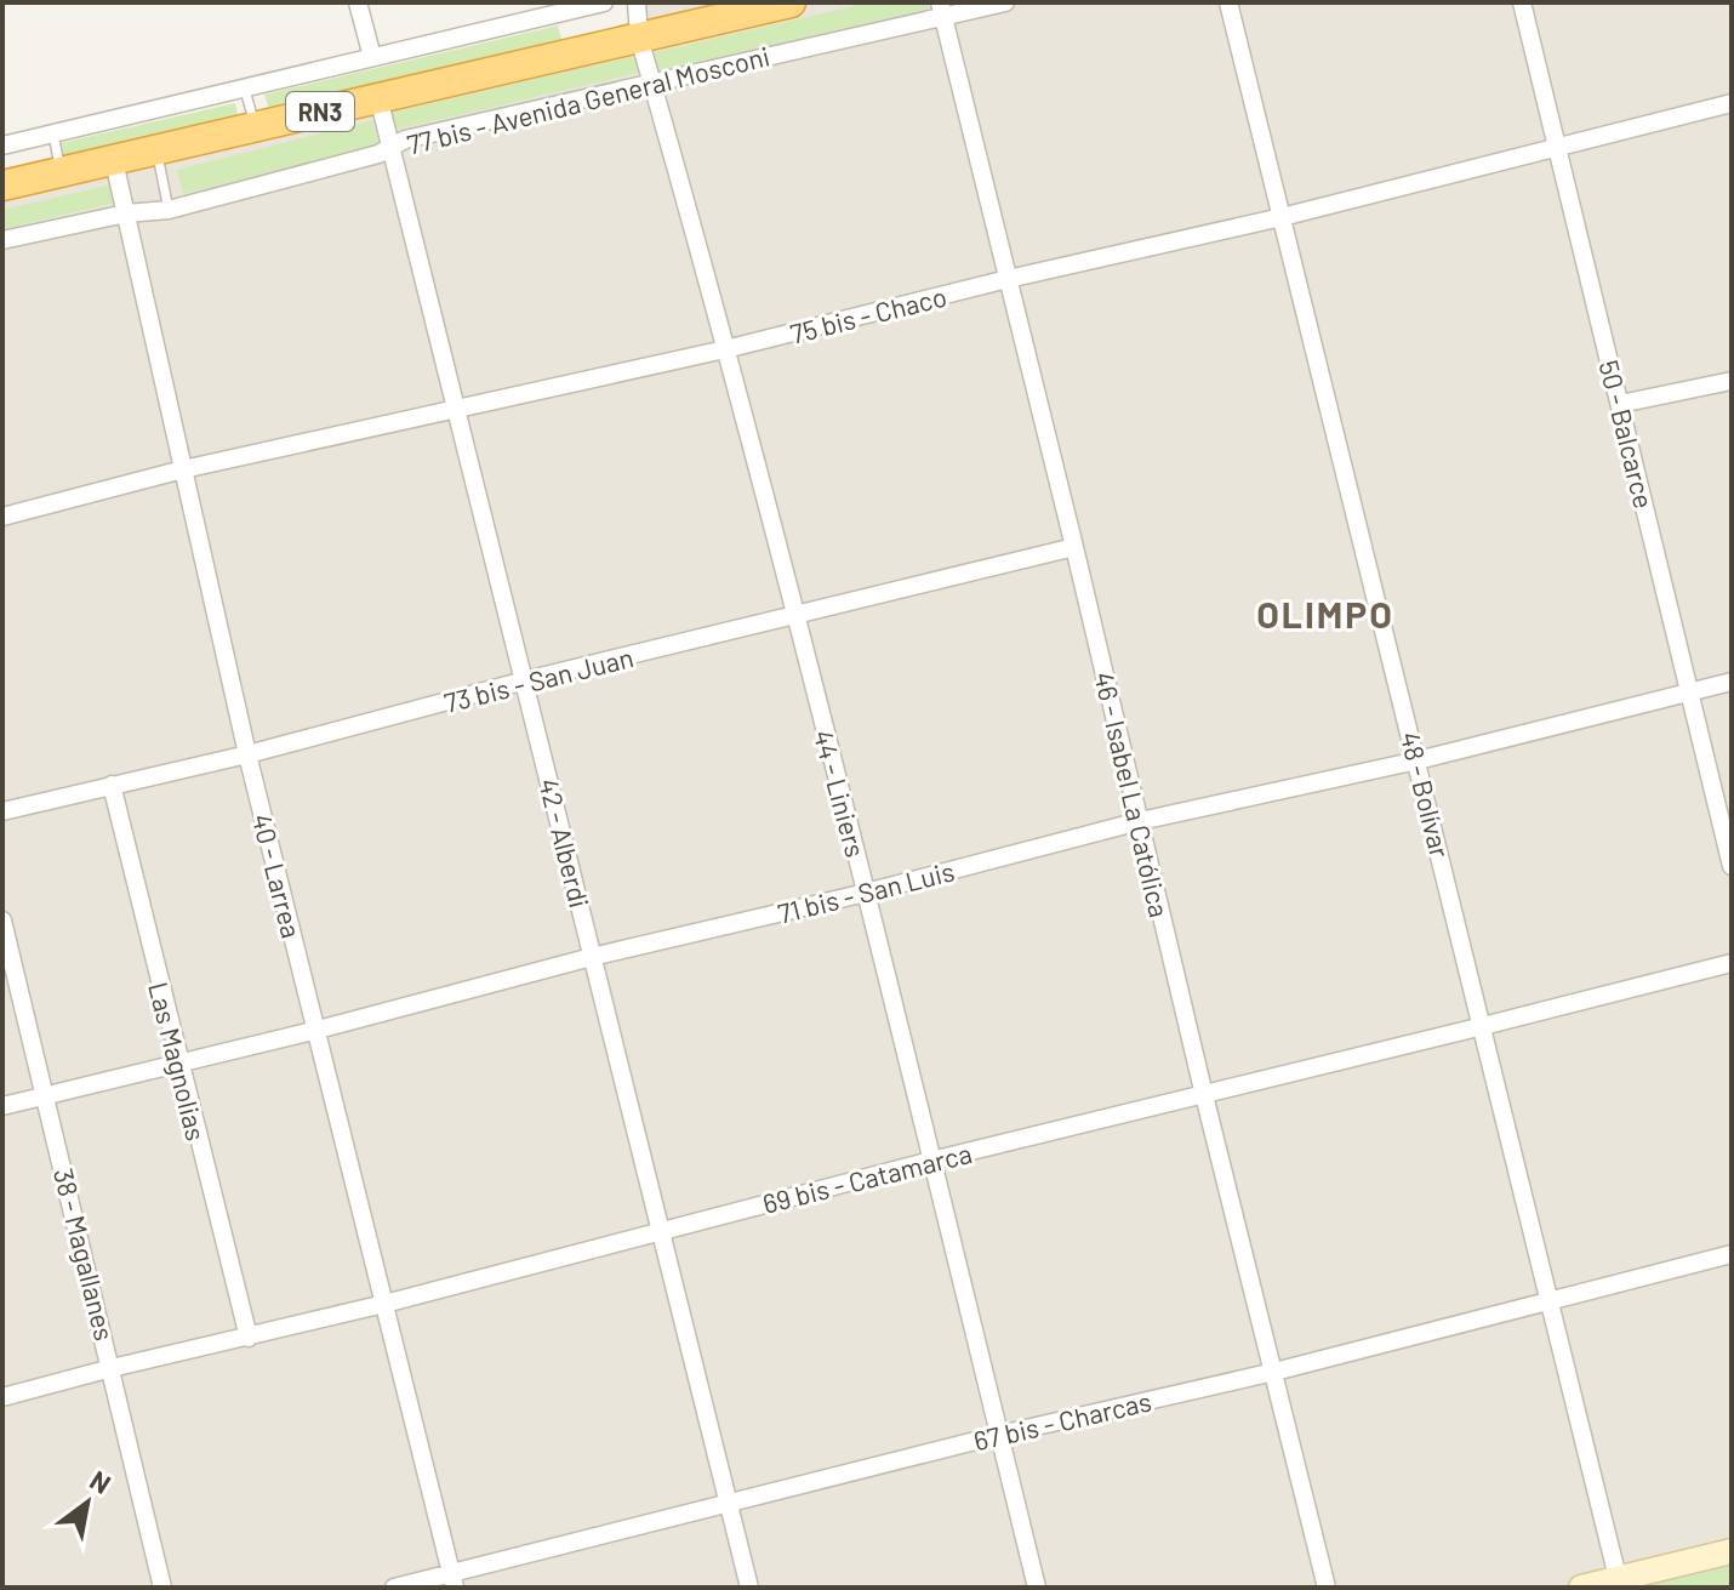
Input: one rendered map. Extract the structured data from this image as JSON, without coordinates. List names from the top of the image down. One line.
{"streets":{"highway":["77 bis - Avenida General Mosconi","RN3"],"street":["75 bis - Chaco","50 - Balcarce","73 bis - San Juan","44 - Liniers","46 - Isabel La Católica","48 - Bolívar","42 - Alberdi","40 - Larrea","71 bis - San Luis","Las Magnolias","69 bis - Catamarca","38 - Magallanes","67 bis - Charcas"]},"crossings":[["77 bis - Avenida General Mosconi","44 - Liniers"],["77 bis - Avenida General Mosconi","46 - Isabel La Católica"],["77 bis - Avenida General Mosconi","42 - Alberdi"],["77 bis - Avenida General Mosconi","40 - Larrea"],["75 bis - Chaco","50 - Balcarce"],["75 bis - Chaco","44 - Liniers"],["75 bis - Chaco","46 - Isabel La Católica"],["75 bis - Chaco","48 - Bolívar"],["75 bis - Chaco","42 - Alberdi"],["75 bis - Chaco","40 - Larrea"],["50 - Balcarce","71 bis - San Luis"],["73 bis - San Juan","44 - Liniers"],["73 bis - San Juan","46 - Isabel La Católica"],["73 bis - San Juan","42 - Alberdi"],["73 bis - San Juan","40 - Larrea"],["73 bis - San Juan","Las Magnolias"],["44 - Liniers","71 bis - San Luis"],["44 - Liniers","69 bis - Catamarca"],["44 - Liniers","67 bis - Charcas"],["46 - Isabel La Católica","71 bis - San Luis"],["46 - Isabel La Católica","69 bis - Catamarca"],["46 - Isabel La Católica","67 bis - Charcas"],["48 - Bolívar","71 bis - San Luis"],["48 - Bolívar","69 bis - Catamarca"],["48 - Bolívar","67 bis - Charcas"],["42 - Alberdi","71 bis - San Luis"],["42 - Alberdi","69 bis - Catamarca"],["42 - Alberdi","67 bis - Charcas"],["40 - Larrea","71 bis - San Luis"],["40 - Larrea","69 bis - Catamarca"],["40 - Larrea","67 bis - Charcas"],["71 bis - San Luis","Las Magnolias"],["71 bis - San Luis","38 - Magallanes"],["Las Magnolias","69 bis - Catamarca"],["69 bis - Catamarca","38 - Magallanes"]],"districts":["OLIMPO"],"north":"top right"}
